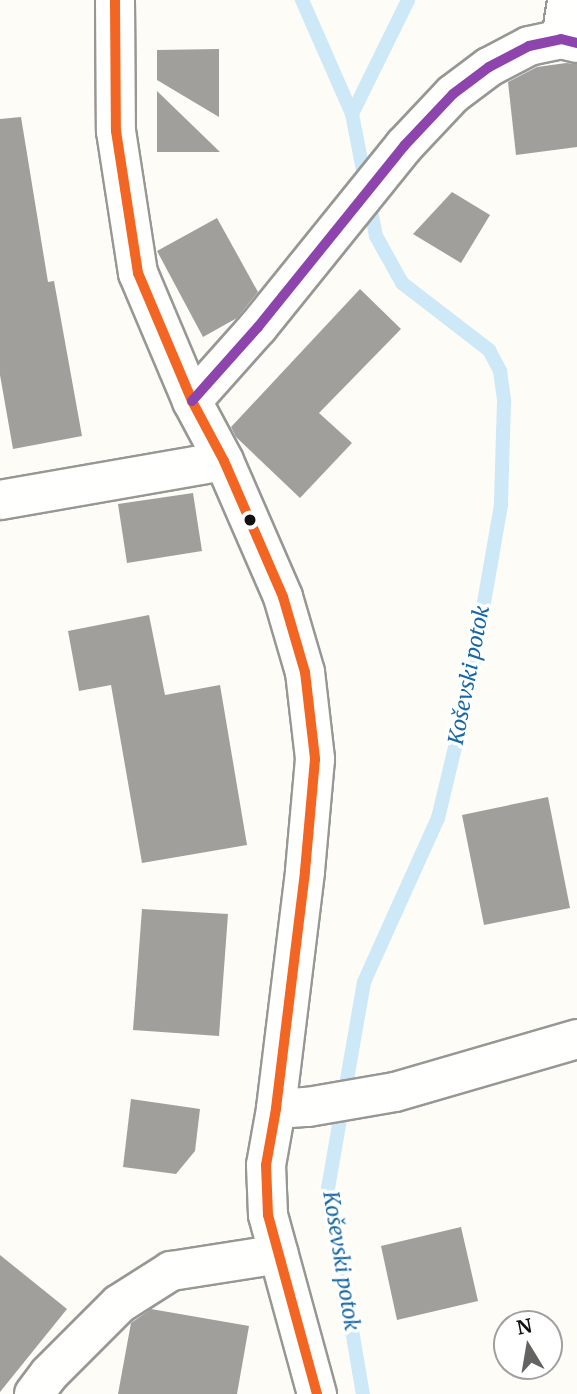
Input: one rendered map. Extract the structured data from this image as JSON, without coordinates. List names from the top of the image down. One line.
{"water":["Koševski potok"],"north":"top"}
